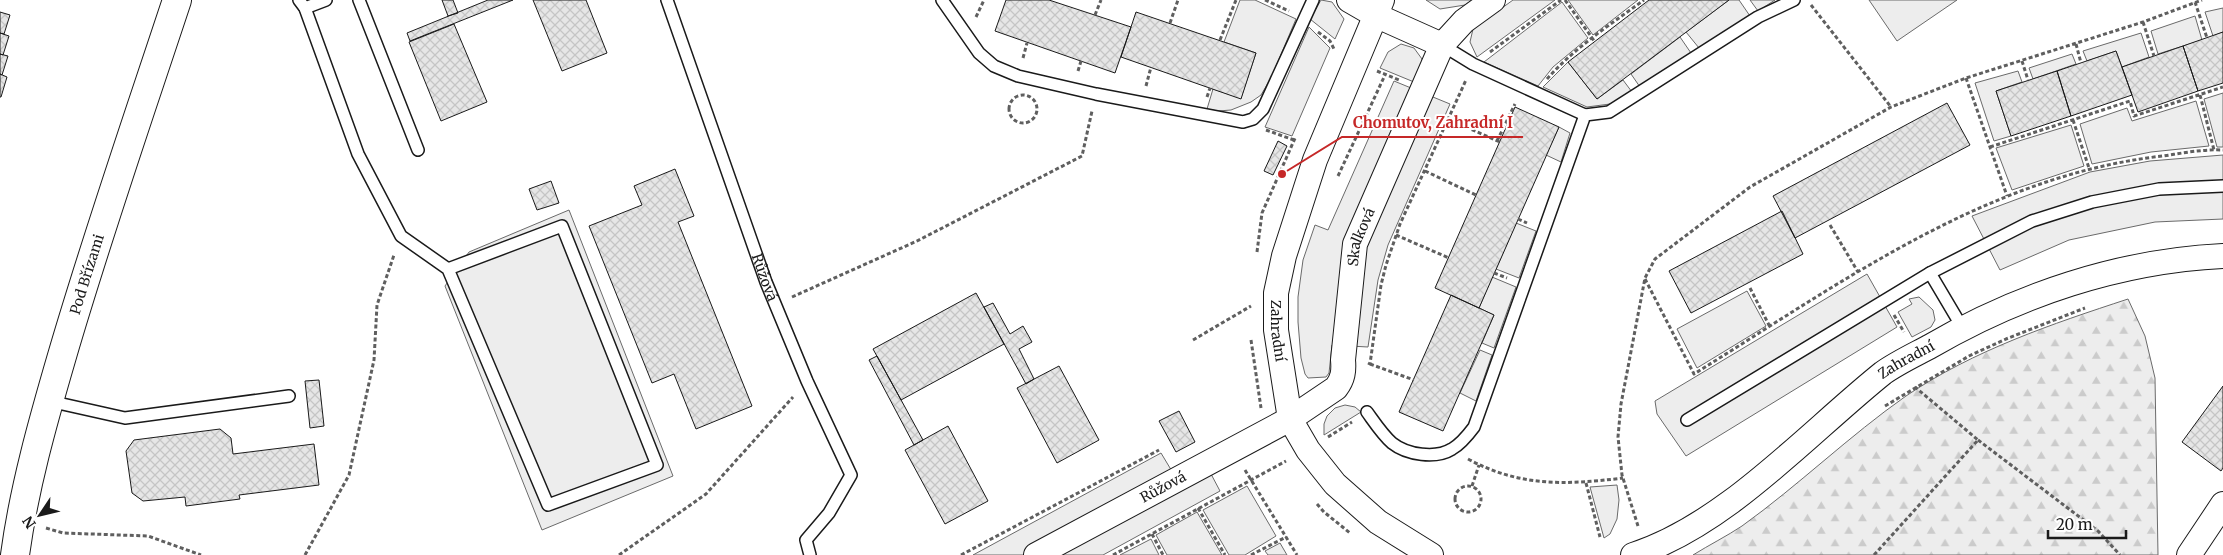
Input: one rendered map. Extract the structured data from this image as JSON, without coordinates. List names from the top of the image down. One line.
{"streets":{"street":["Skalková","Pod Břízami","Růžová","Zahradní"]},"crossings":[["Skalková","Růžová"],["Skalková","Zahradní"],["Růžová","Zahradní"]],"places":["Chomutov, Zahradní I"],"scale_bar":"20 m","north":"bottom left"}
